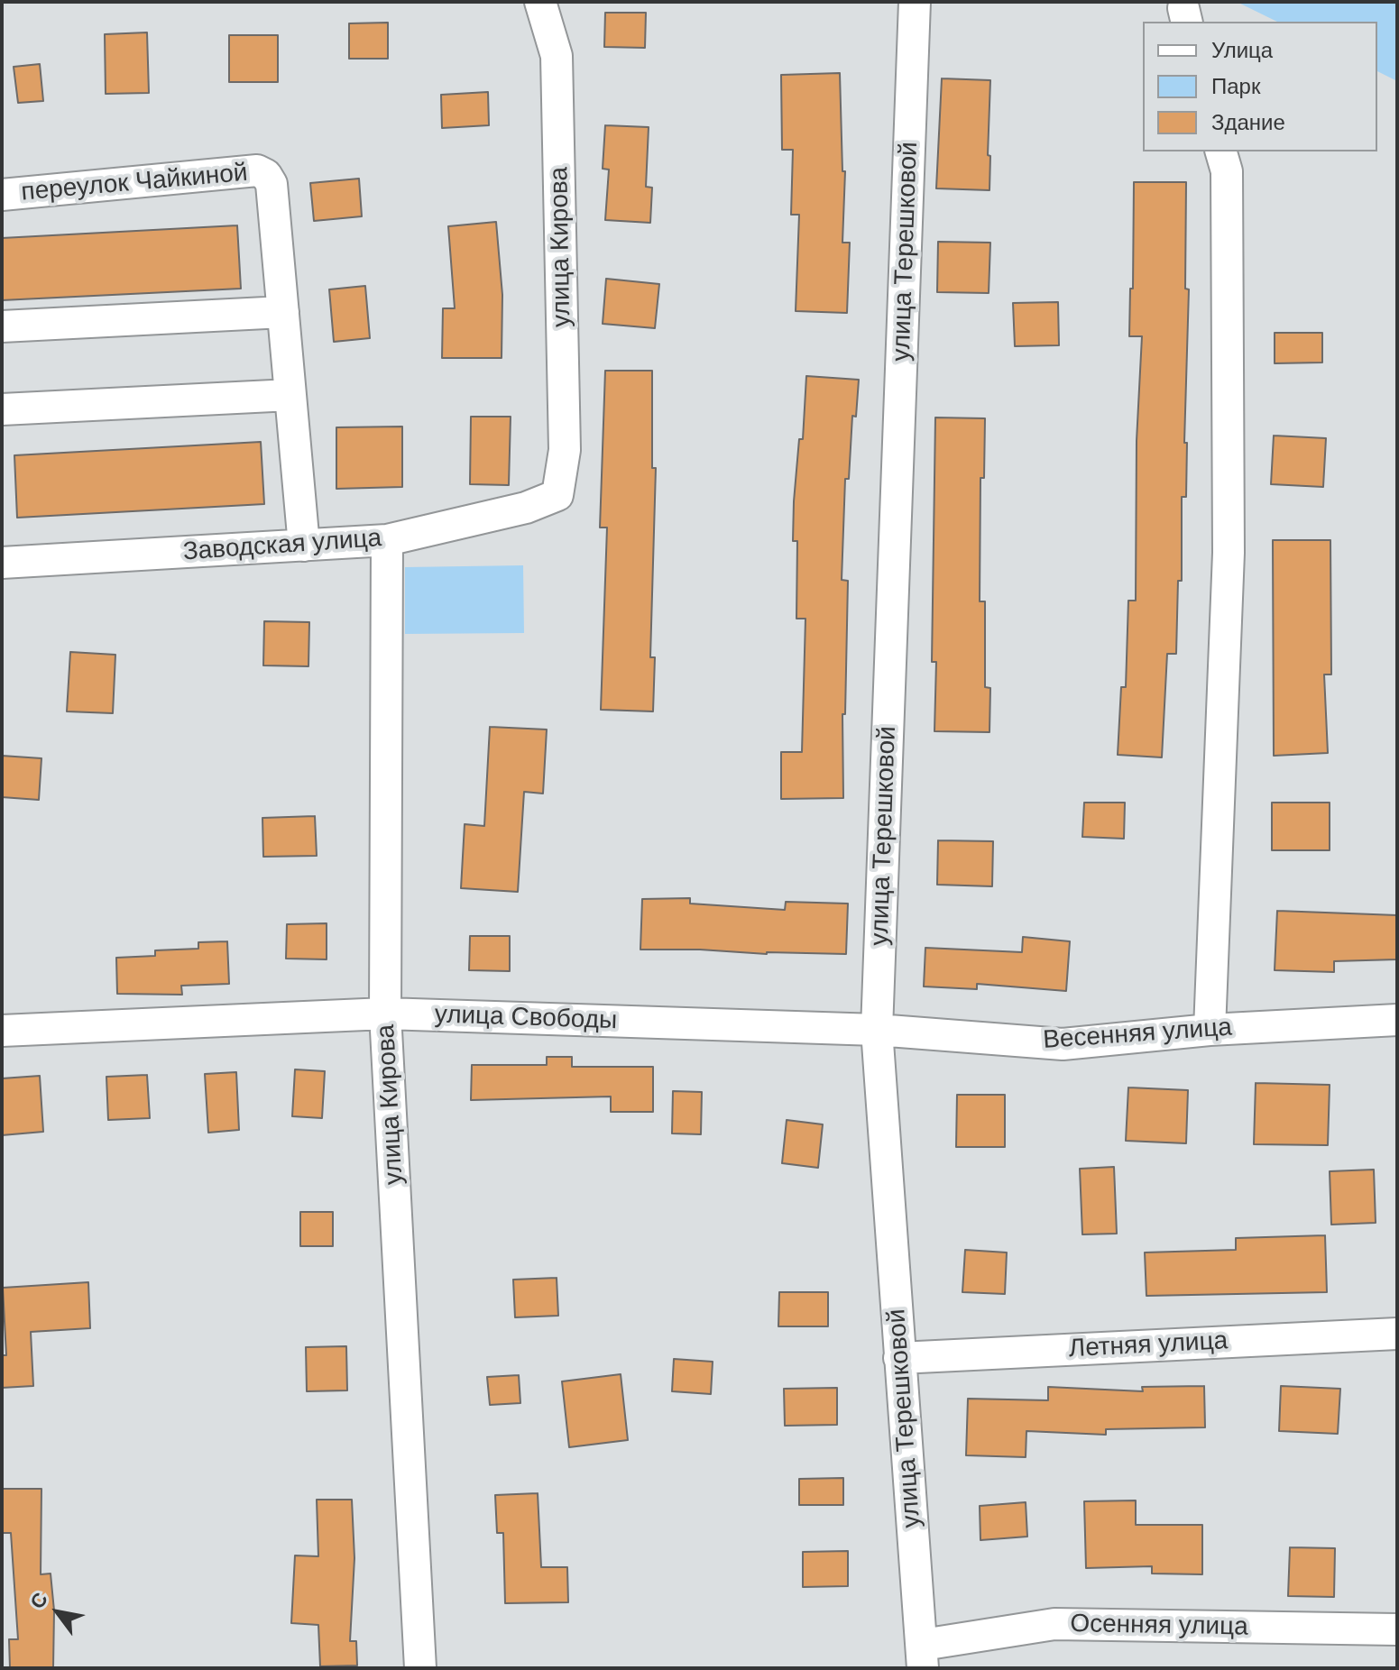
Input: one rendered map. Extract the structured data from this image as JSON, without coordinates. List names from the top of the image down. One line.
{"streets":{"street":["переулок Чайкиной","улица Кирова","улица Терешковой","Заводская улица","улица Свободы","Весенняя улица","Летняя улица","Осенняя улица"]},"crossings":[["улица Кирова","Заводская улица"],["улица Кирова","улица Свободы"],["улица Терешковой","улица Свободы"],["улица Терешковой","Весенняя улица"],["улица Терешковой","Летняя улица"],["улица Терешковой","Осенняя улица"],["улица Свободы","Весенняя улица"]],"legend":["Улица","Парк","Здание"],"north":"top left"}
